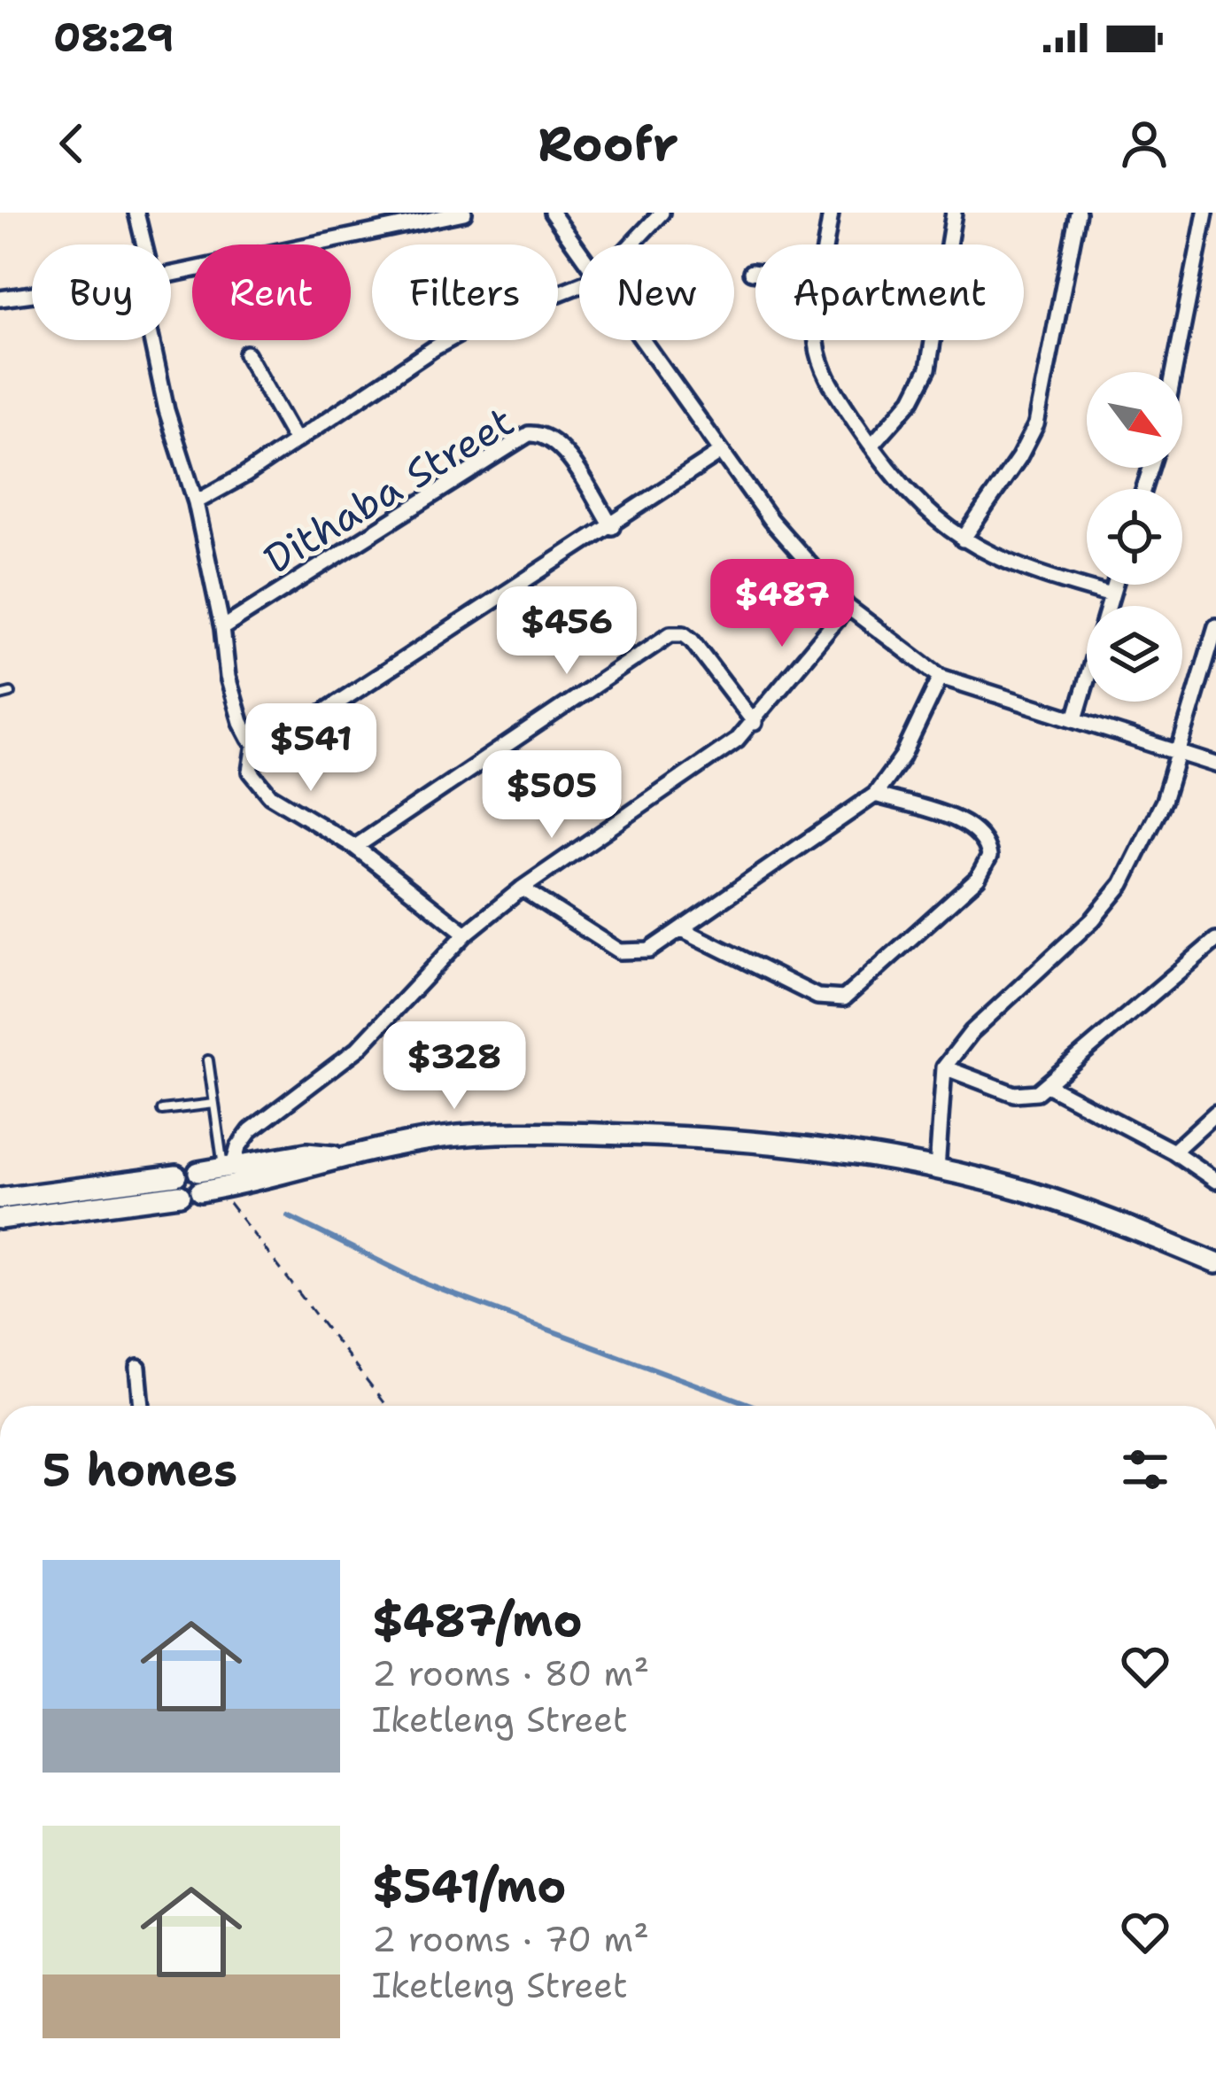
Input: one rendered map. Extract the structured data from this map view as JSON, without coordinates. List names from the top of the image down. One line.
{"streets":{"street":["Dithaba Street"]},"north":"bottom right","page":{"status":"08:29","header":"Roofr","chip":["Buy","Rent","Filters","New","Apartment"],"price":["$487","$456","$541","$505","$328"],"heading":"5 homes","list":[{"name":"$487/mo","note":"2 rooms · 80 m² · Iketleng Street"},{"name":"$541/mo","note":"2 rooms · 70 m² · Iketleng Street"}]}}
